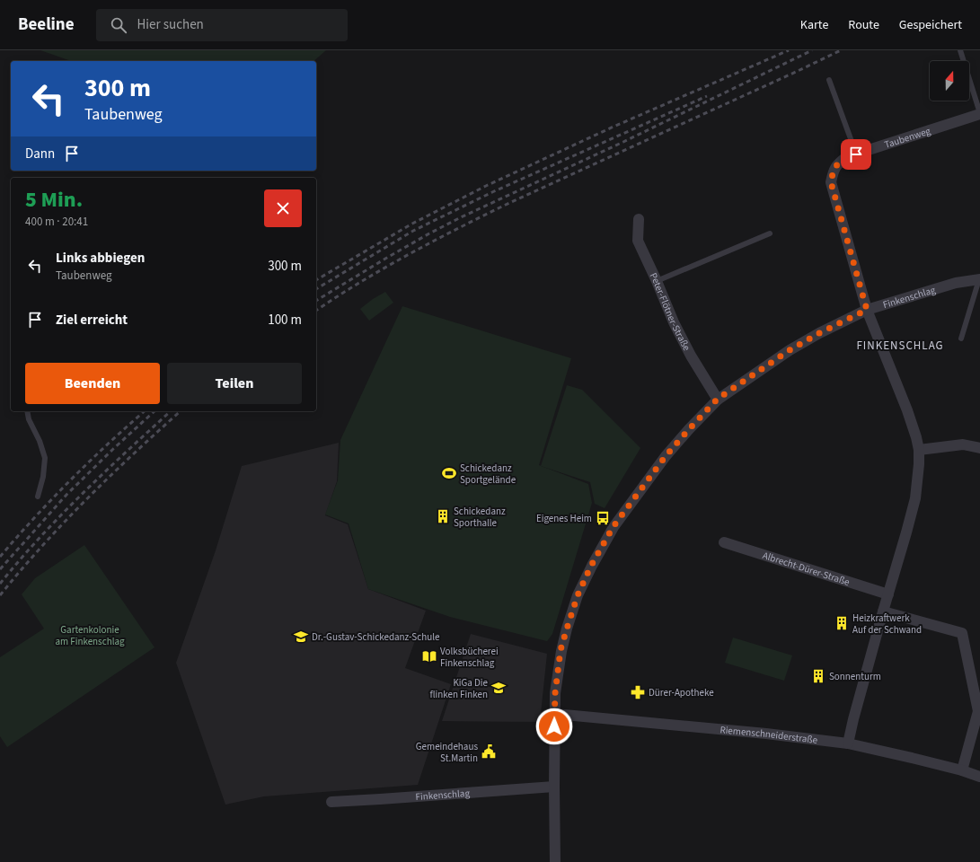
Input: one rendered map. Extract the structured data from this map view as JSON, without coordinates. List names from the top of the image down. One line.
{"streets":{"street":["Taubenweg","Finkenschlag","Peter-Flötner-Straße","Albrecht-Dürer-Straße","Riemenschneiderstraße"]},"crossings":[["Taubenweg","Finkenschlag"],["Finkenschlag","Peter-Flötner-Straße"],["Finkenschlag","Riemenschneiderstraße"]],"districts":["FINKENSCHLAG"],"parks":["Gartenkolonie am Finkenschlag"],"places":{"sports":["Schickedanz Sportgelände"],"building":["Schickedanz Sporthalle","Heizkraftwerk Auf der Schwand","Sonnenturm"],"bus stop":["Eigenes Heim"],"school or university":["Dr.-Gustav-Schickedanz-Schule","KiGa Die flinken Finken"],"library":["Volksbücherei Finkenschlag"],"pharmacy":["Dürer-Apotheke"],"public building":["Gemeindehaus St.Martin"]},"north":"top","page":{"header":"Beeline","search":"Hier suchen","nav":["Karte","Route","Gespeichert"],"turn":["300 m","Taubenweg"],"then":"Dann","heading":["5 Min.","400 m · 20:41"],"list":[{"name":"Links abbiegen","note":"Taubenweg","value":"300 m"},{"name":"Ziel erreicht","value":"100 m"}],"buttons":["Beenden","Teilen"]}}
